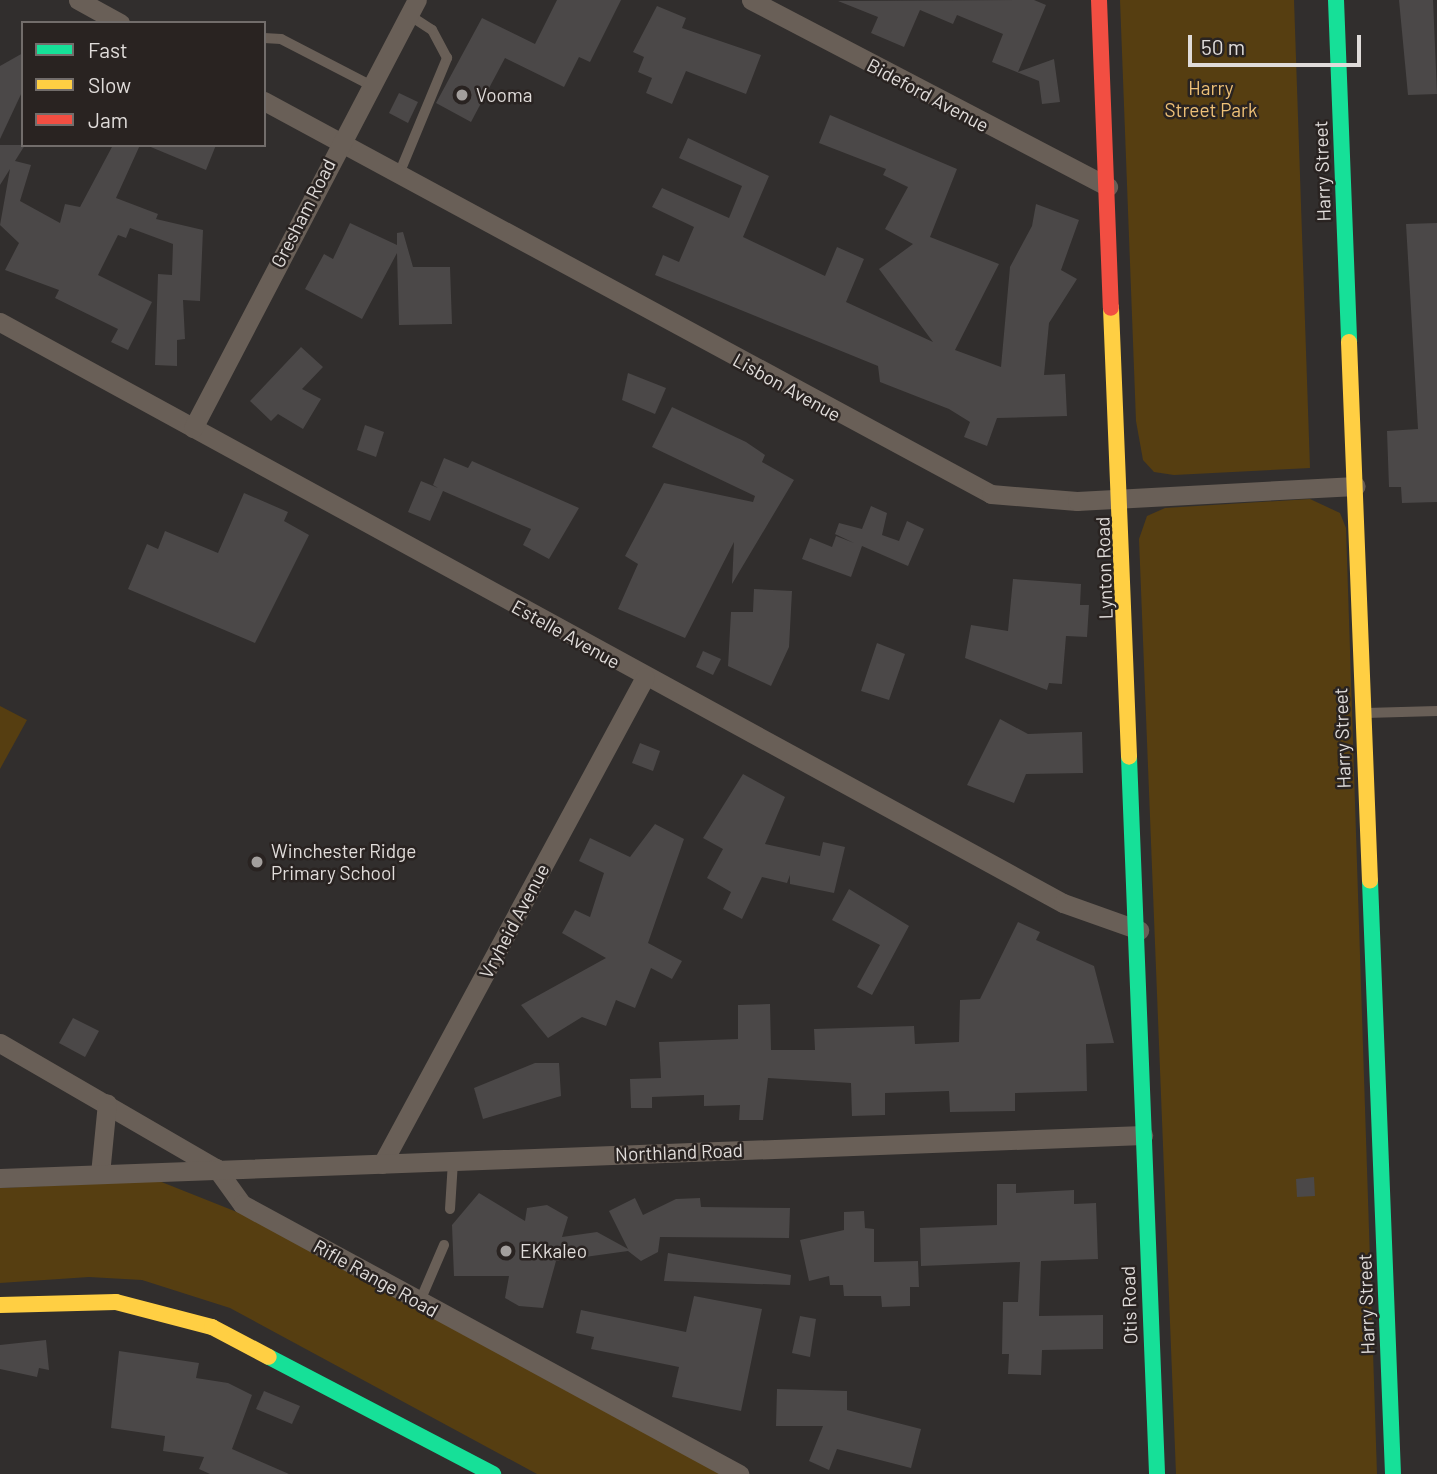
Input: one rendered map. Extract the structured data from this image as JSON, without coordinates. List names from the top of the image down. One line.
{"streets":{"street":["Bideford Avenue","Harry Street","Gresham Road","Lisbon Avenue","Lynton Road","Estelle Avenue","Vryheid Avenue","Northland Road","Rifle Range Road","Otis Road"]},"crossings":[["Bideford Avenue","Lynton Road"],["Harry Street","Lisbon Avenue"],["Gresham Road","Lisbon Avenue"],["Gresham Road","Estelle Avenue"],["Lisbon Avenue","Lynton Road"],["Lynton Road","Estelle Avenue"],["Lynton Road","Northland Road"],["Lynton Road","Otis Road"],["Estelle Avenue","Vryheid Avenue"],["Vryheid Avenue","Northland Road"],["Northland Road","Rifle Range Road"],["Northland Road","Otis Road"]],"parks":["Harry Street Park"],"places":["Vooma","Winchester Ridge Primary School","EKkaleo"],"legend":["Fast","Slow","Jam"],"scale_bar":"50 m"}
